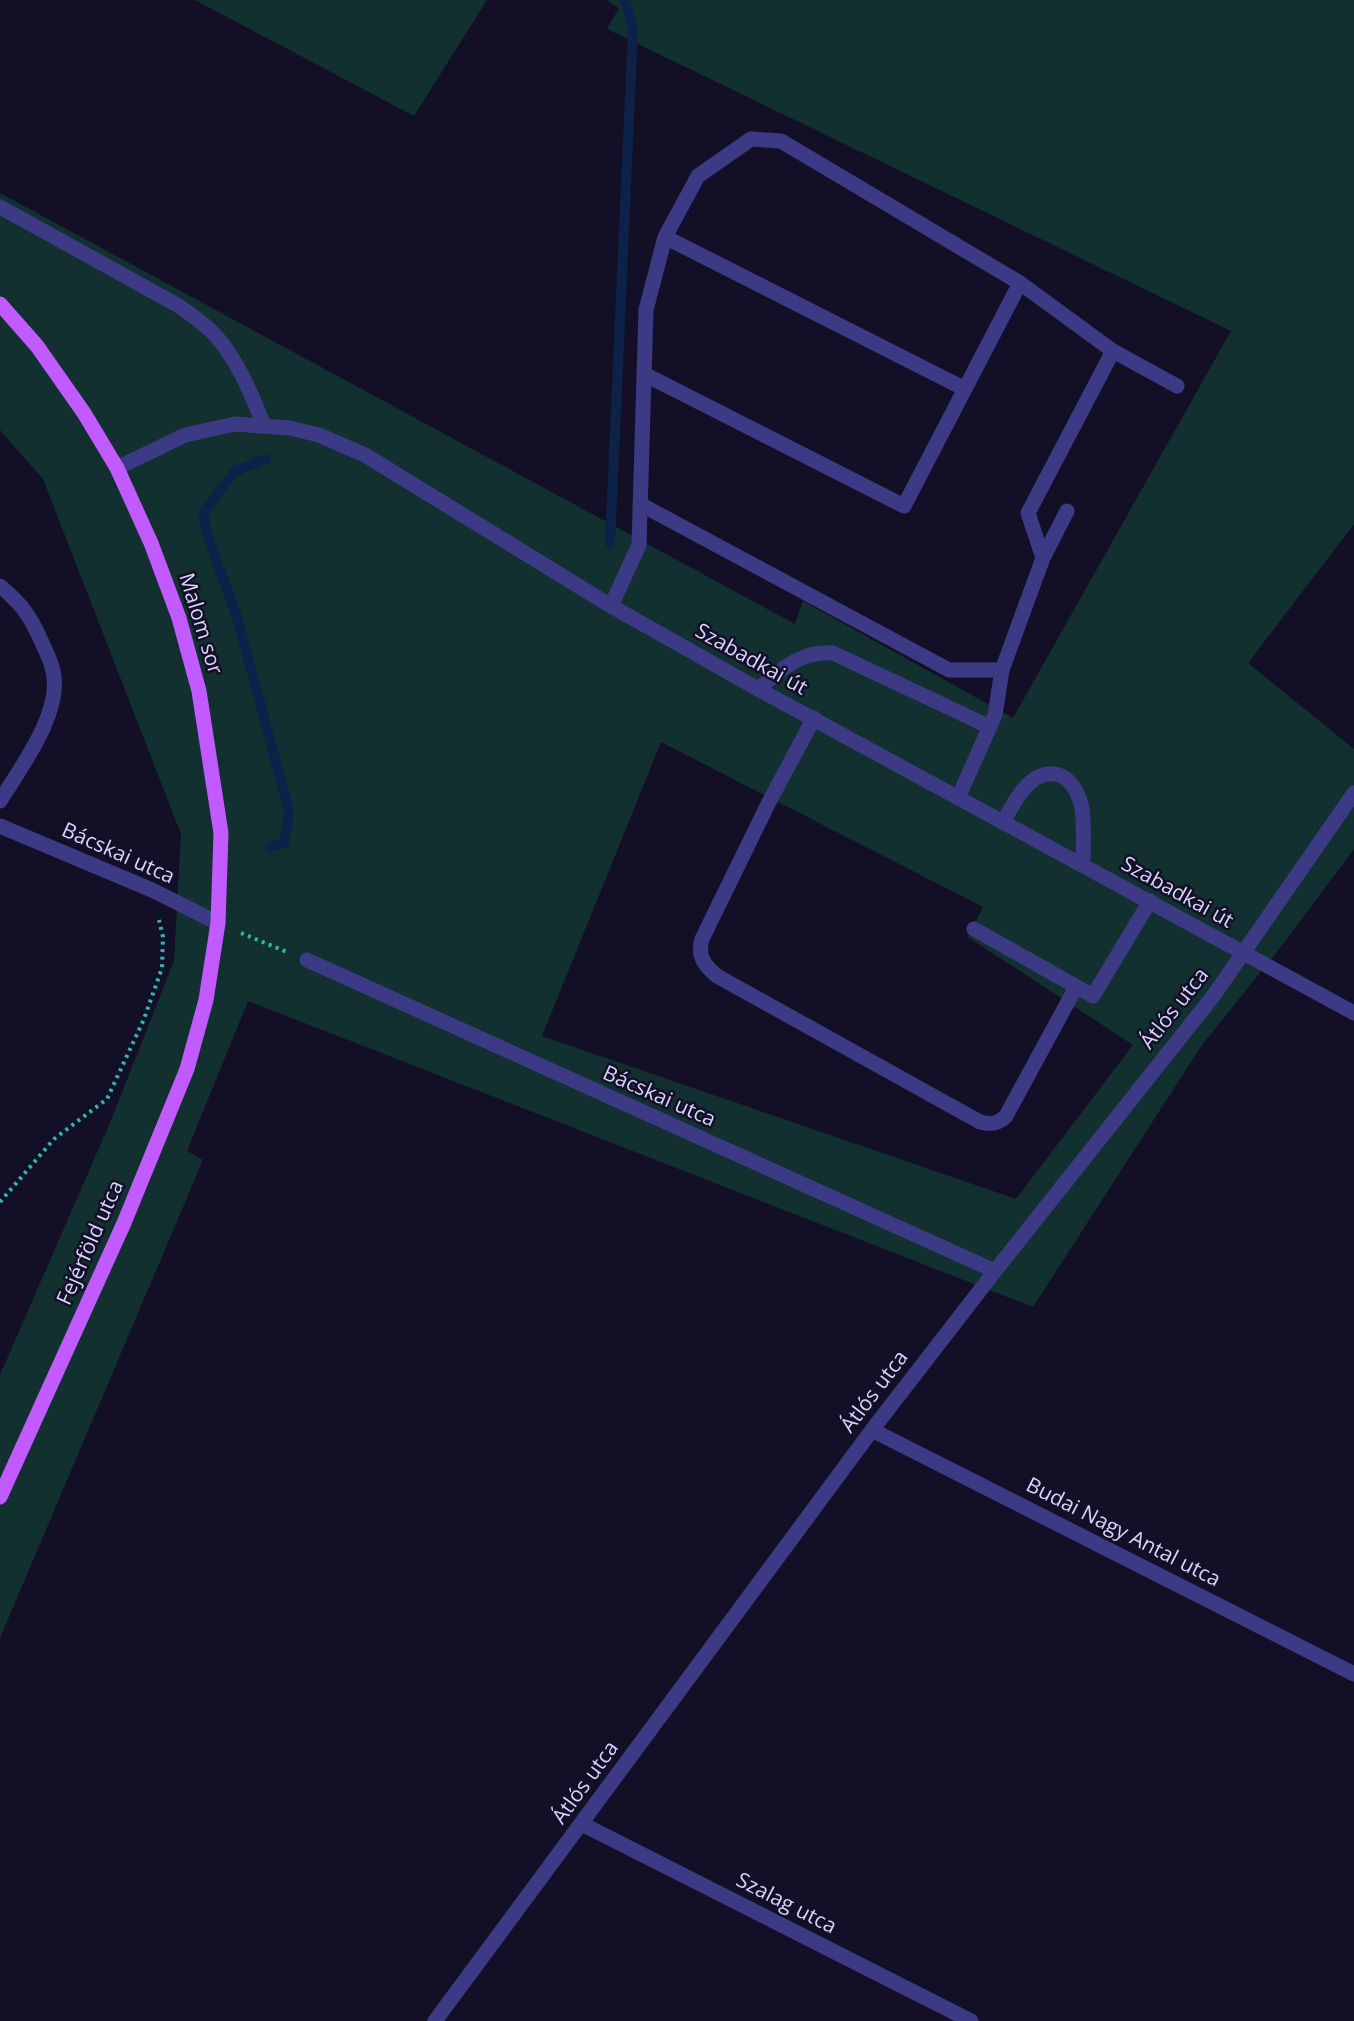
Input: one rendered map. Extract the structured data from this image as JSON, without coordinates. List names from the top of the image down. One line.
{"streets":{"main road":["Malom sor","Fejérföld utca"],"street":["Szabadkai út","Bácskai utca","Átlós utca","Budai Nagy Antal utca","Szalag utca"]},"crossings":[["Malom sor","Szabadkai út"],["Malom sor","Bácskai utca"],["Malom sor","Fejérföld utca"],["Szabadkai út","Átlós utca"],["Bácskai utca","Átlós utca"],["Átlós utca","Budai Nagy Antal utca"],["Átlós utca","Szalag utca"]]}
